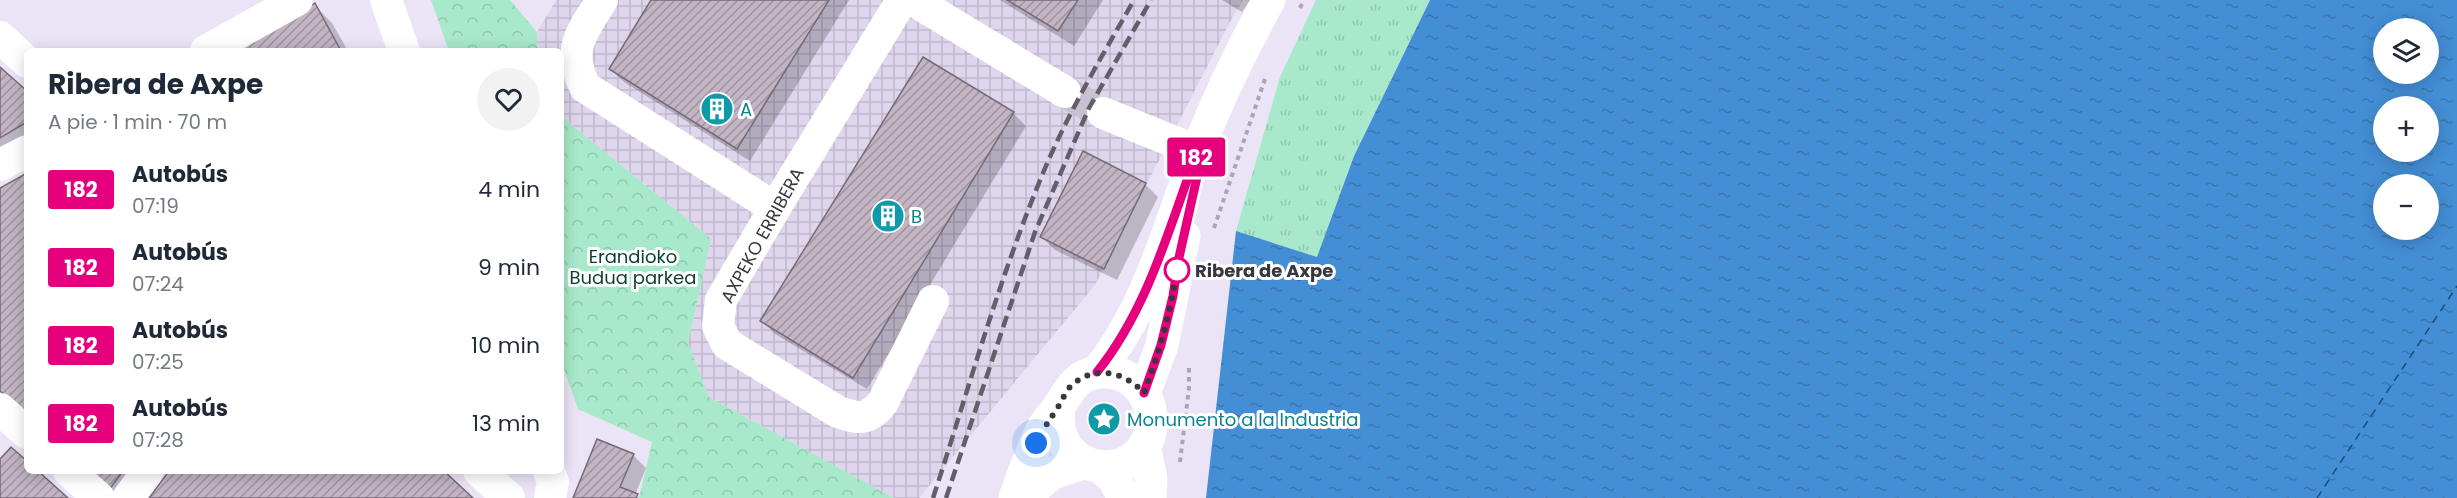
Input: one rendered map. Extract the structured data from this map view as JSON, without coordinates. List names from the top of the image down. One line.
{"streets":{"street":["AXPEKO ERRIBERA"]},"parks":["Erandioko Budua parkea"],"places":{"building":["A","B"],"other":["Ribera de Axpe"],"place":["Monumento a la Industria"]},"lines":["bus line 182"],"page":{"on_map":"182","map_buttons":["+","−"],"heading":["Ribera de Axpe","A pie · 1 min · 70 m"],"list":[{"mark":"182","name":"Autobús","note":"07:19","value":"4 min"},{"mark":"182","name":"Autobús","note":"07:24","value":"9 min"},{"mark":"182","name":"Autobús","note":"07:25","value":"10 min"},{"mark":"182","name":"Autobús","note":"07:28","value":"13 min"}]}}
